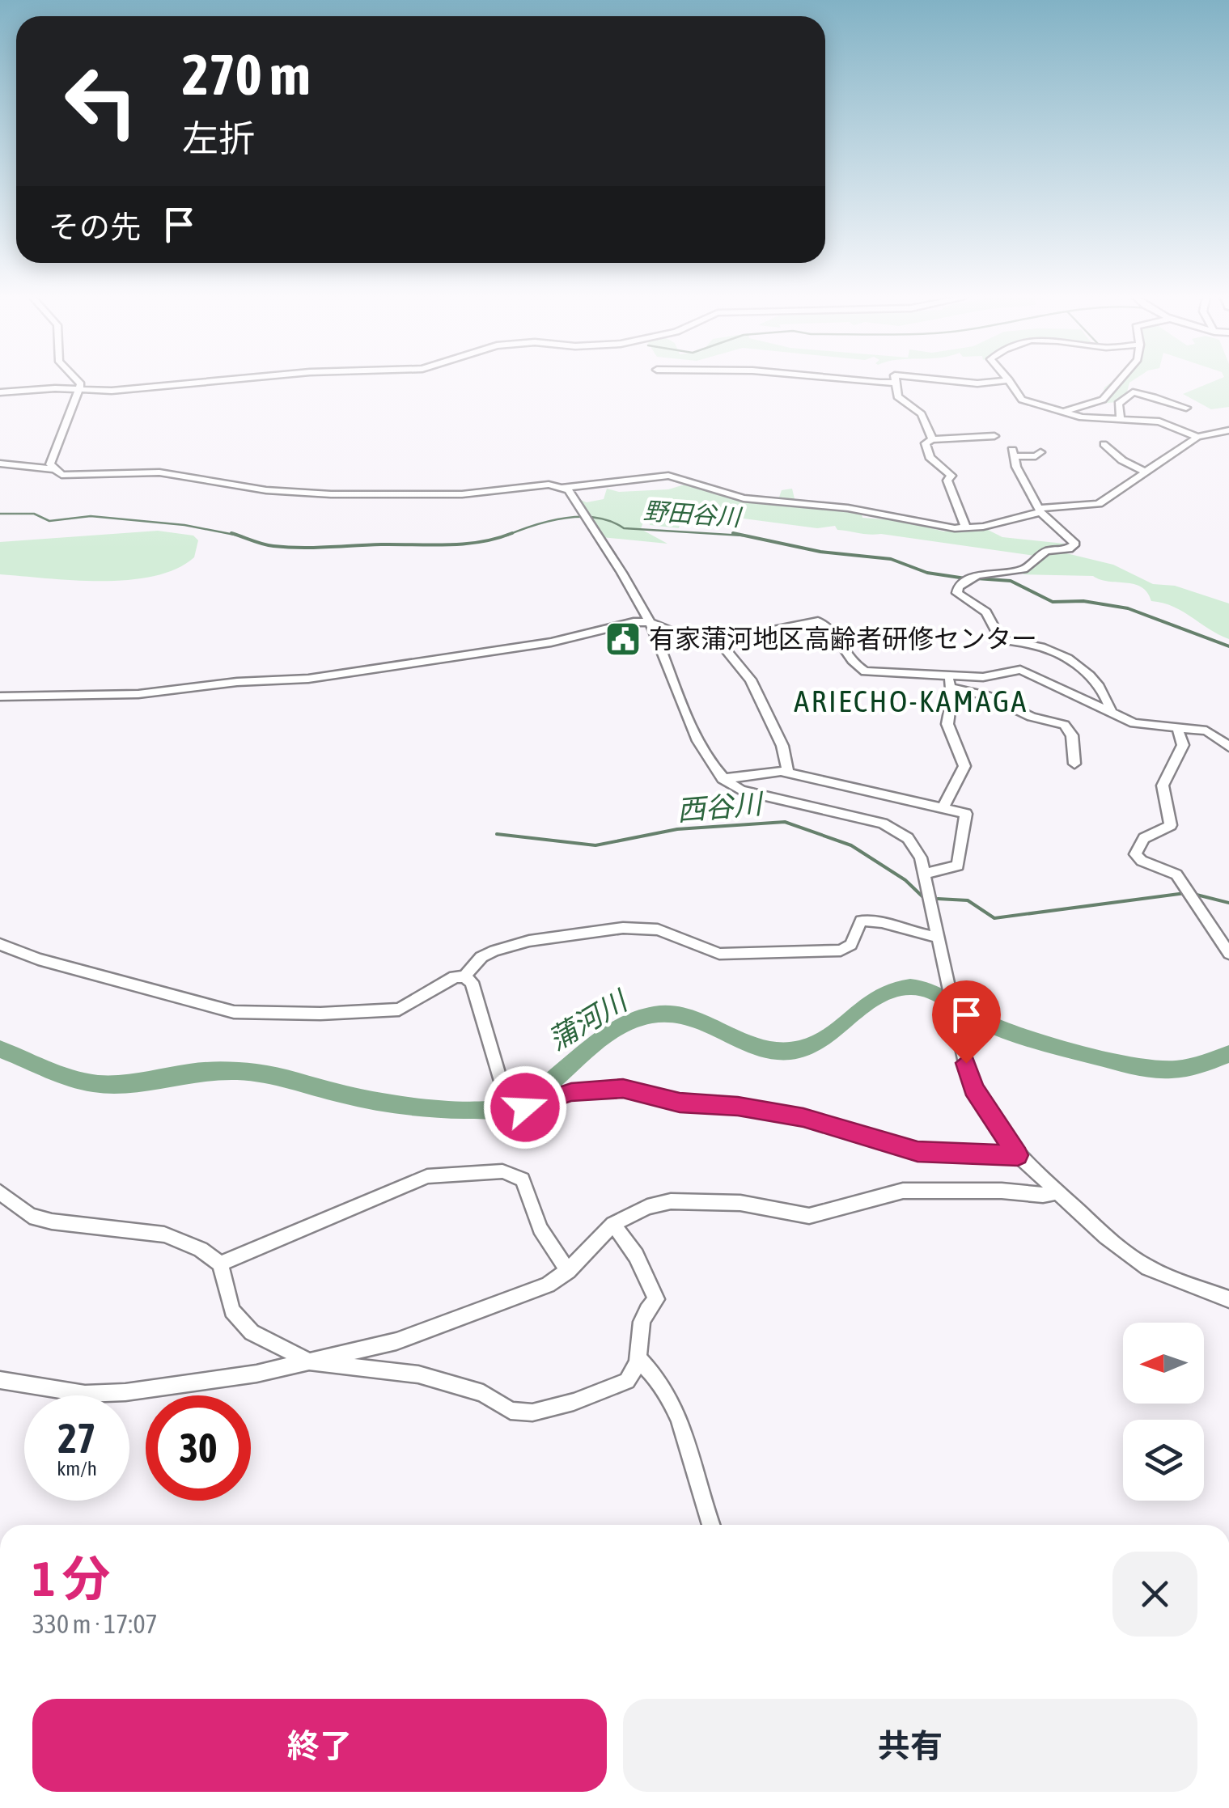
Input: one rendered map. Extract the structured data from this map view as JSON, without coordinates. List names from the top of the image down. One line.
{"districts":["ARIECHO-KAMAGA"],"water":["野田谷川","西谷川","蒲河川"],"places":{"public building":["有家蒲河地区高齢者研修センター"]},"north":"left","page":{"turn":["270 m","左折"],"then":"その先","speed":"27 km/h","limit":"30","heading":["1 分","330 m · 17:07"],"buttons":["終了","共有"]}}
